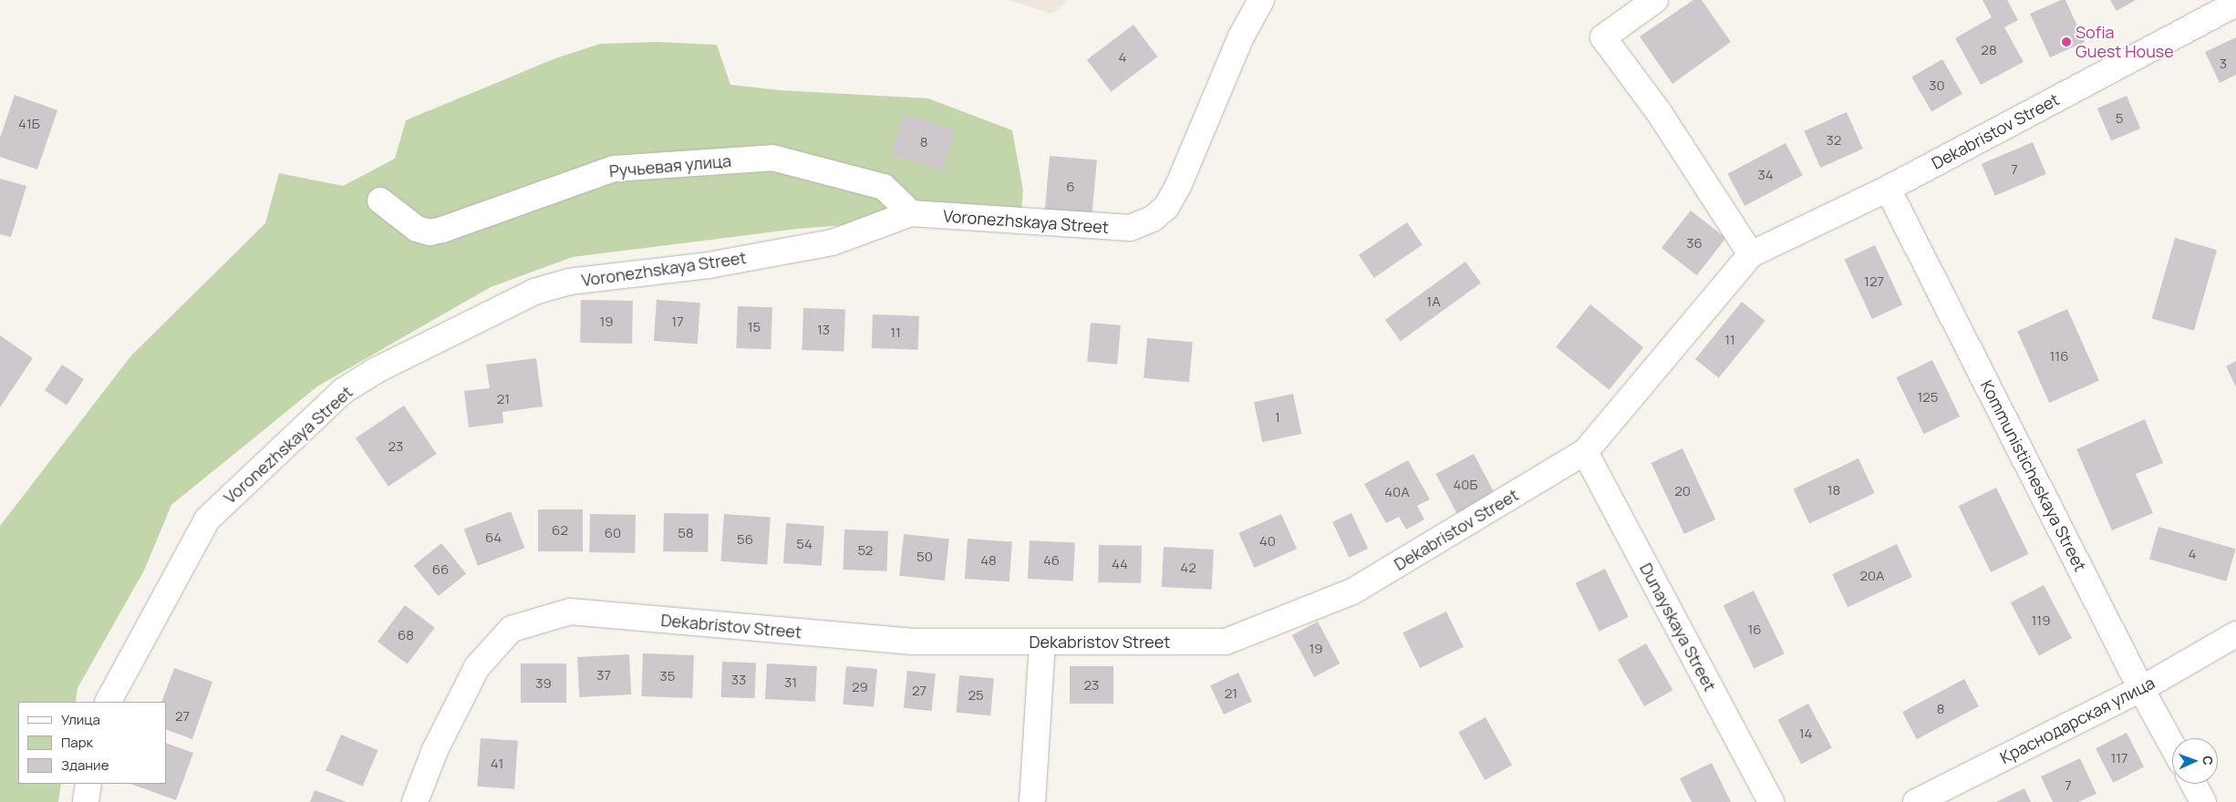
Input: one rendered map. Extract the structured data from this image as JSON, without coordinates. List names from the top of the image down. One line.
{"streets":{"street":["Dekabristov Street","Ручьевая улица","Voronezhskaya Street","Kommunisticheskaya Street","Dunayskaya Street","Краснодарская улица"]},"crossings":[["Dekabristov Street","Kommunisticheskaya Street"],["Dekabristov Street","Dunayskaya Street"],["Ручьевая улица","Voronezhskaya Street"],["Kommunisticheskaya Street","Краснодарская улица"]],"places":["Sofia Guest House"],"house_numbers":["28","4","3","30","5","41Б","32","8","7","34","6","36","127","1А","19","17","15","13","11","11","116","125","21","1","23","40Б","18","20","40А","62","60","58","64","56","40","54","52","4","50","48","46","44","42","66","20А","119","16","68","19","37","35","33","31","39","23","29","27","21","25","8","27","14","117","41","7"],"legend":["Улица","Парк","Здание"],"north":"right"}
